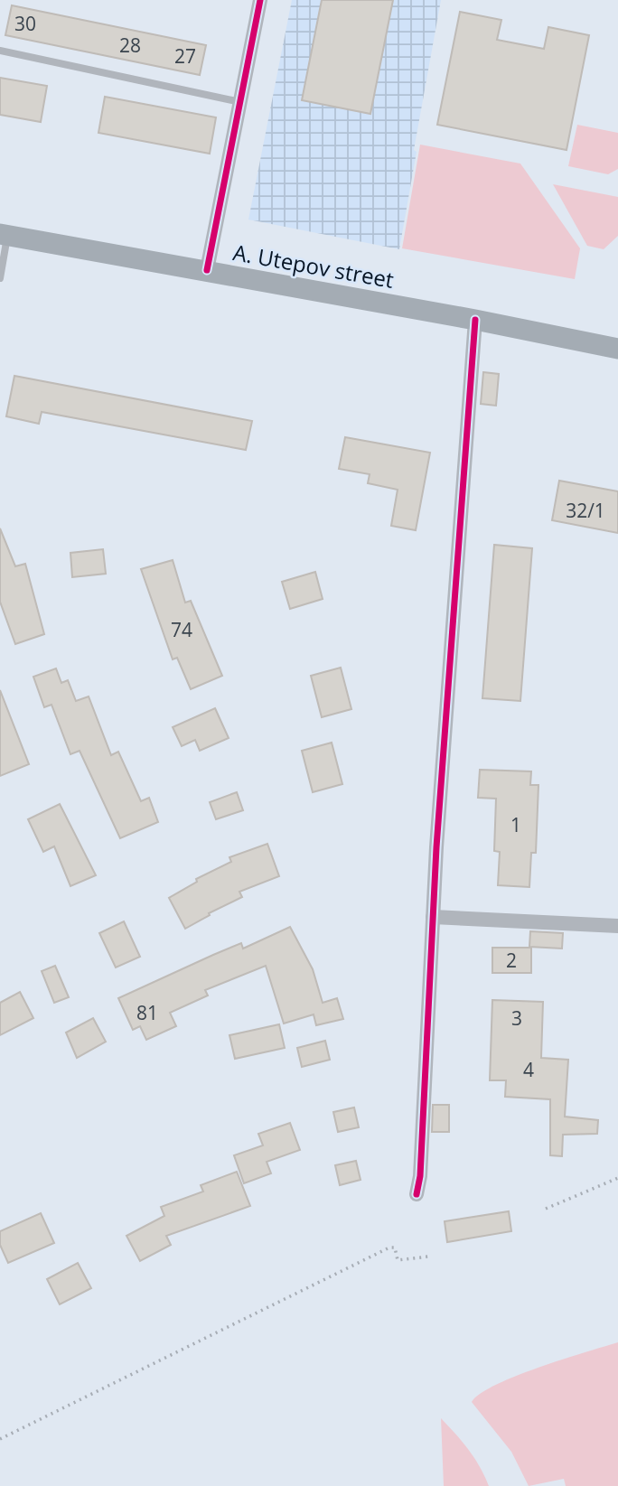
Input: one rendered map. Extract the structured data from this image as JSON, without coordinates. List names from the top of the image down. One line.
{"streets":{"main road":["A. Utepov street"]},"house_numbers":["30","28","27","32/1","74","1","2","81","3","4"]}
